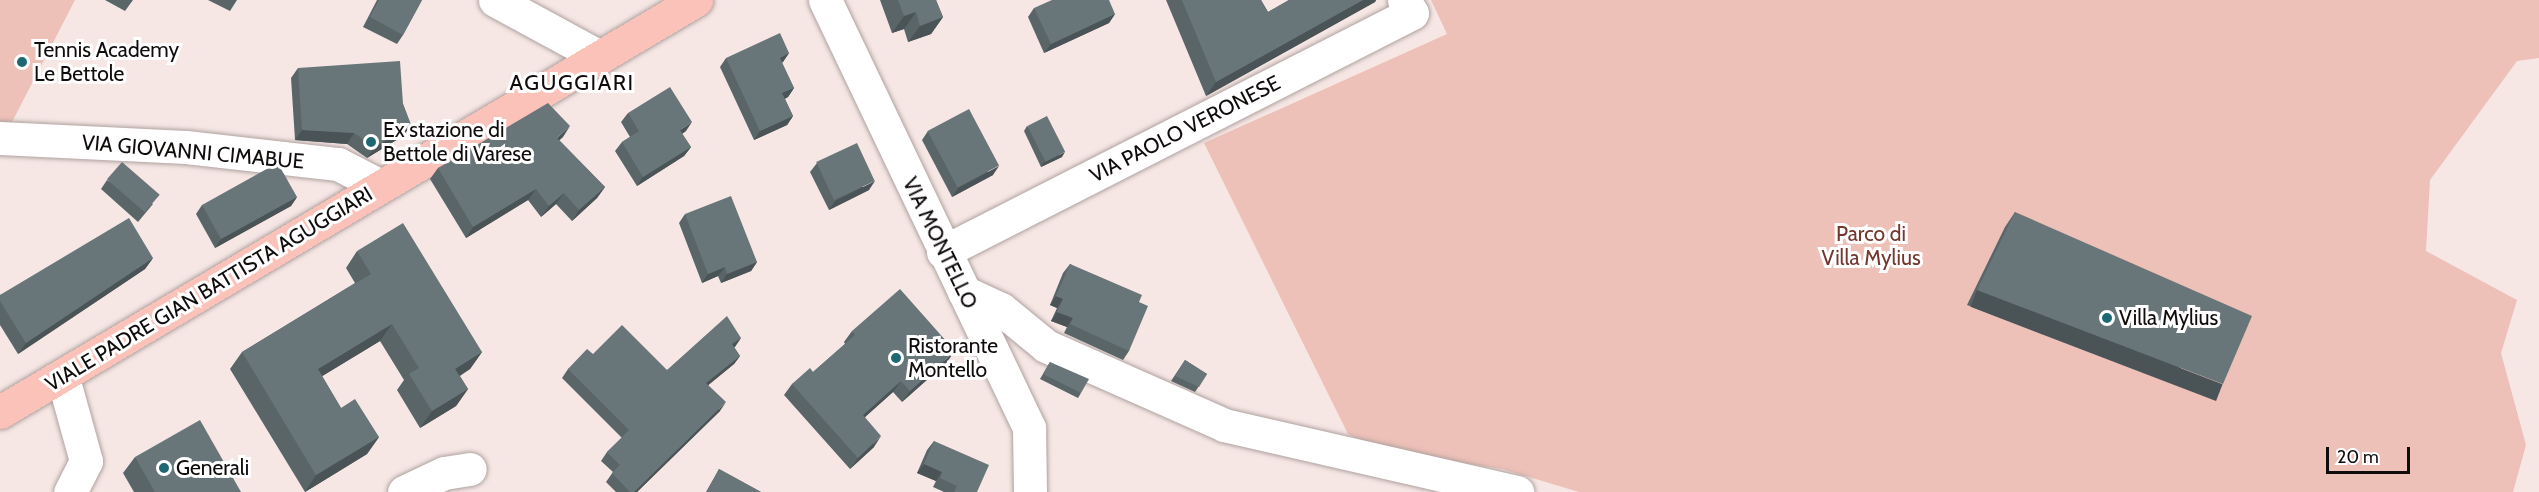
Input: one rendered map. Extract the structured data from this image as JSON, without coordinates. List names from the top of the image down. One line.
{"streets":{"main road":["VIALE PADRE GIAN BATTISTA AGUGGIARI"],"street":["VIA PAOLO VERONESE","VIA GIOVANNI CIMABUE","VIA MONTELLO"]},"crossings":[["VIA PAOLO VERONESE","VIA MONTELLO"],["VIA GIOVANNI CIMABUE","VIALE PADRE GIAN BATTISTA AGUGGIARI"]],"districts":["AGUGGIARI"],"parks":["Parco di Villa Mylius"],"places":["Tennis Academy Le Bettole","Ex stazione di Bettole di Varese","Villa Mylius","Ristorante Montello","Generali"],"scale_bar":"20 m"}
